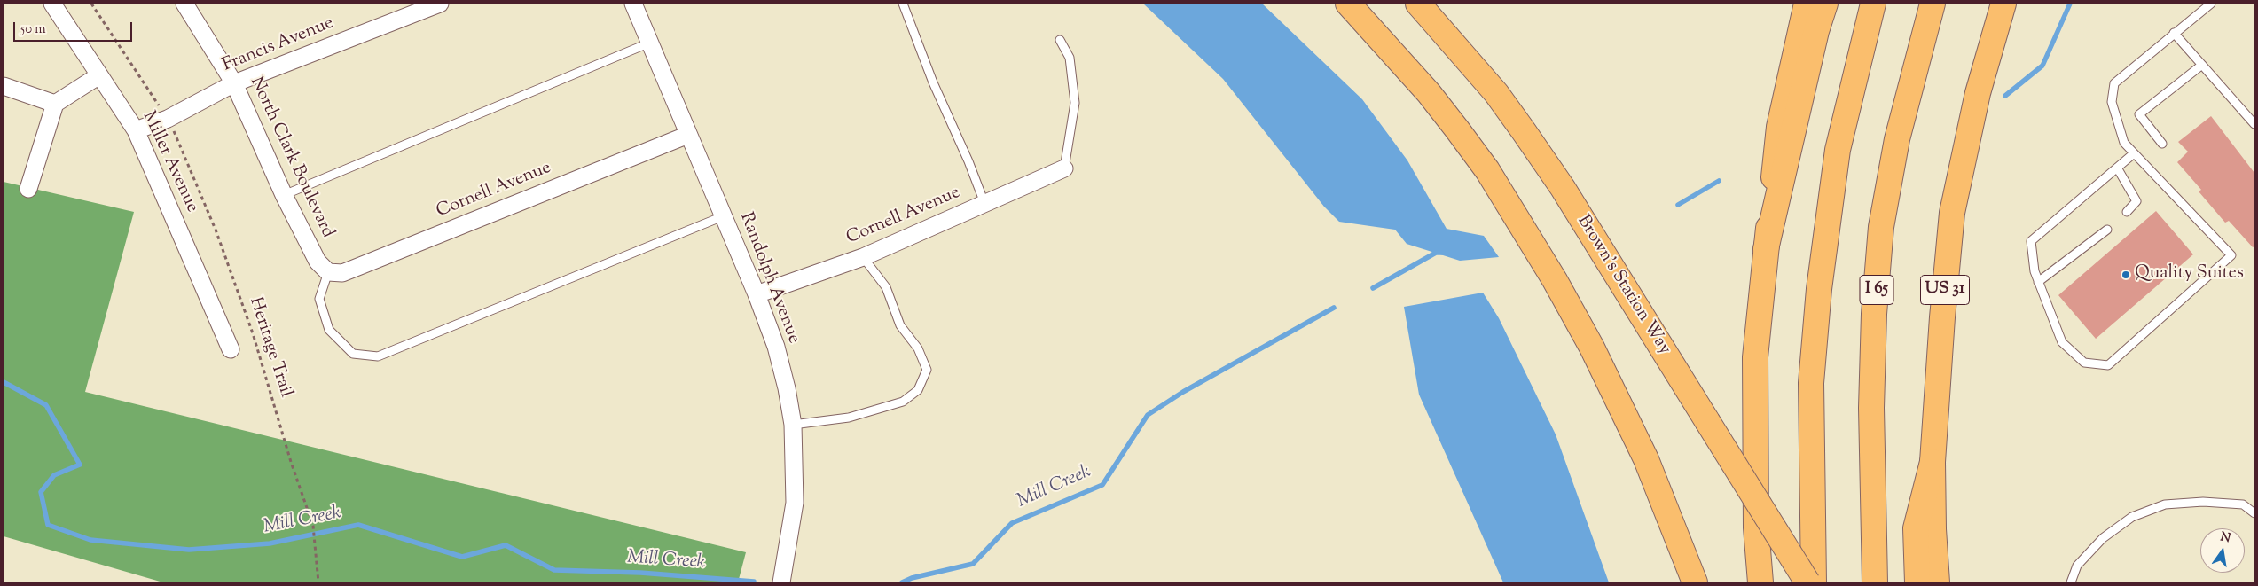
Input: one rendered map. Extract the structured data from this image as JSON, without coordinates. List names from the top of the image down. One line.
{"streets":{"main road":["Brown's Station Way","I 65","US 31"],"street":["Francis Avenue","North Clark Boulevard","Miller Avenue","Cornell Avenue","Randolph Avenue"],"path":["Heritage Trail"]},"crossings":[["Francis Avenue","North Clark Boulevard"],["Francis Avenue","Miller Avenue"],["North Clark Boulevard","Cornell Avenue"],["Cornell Avenue","Randolph Avenue"]],"water":["Mill Creek"],"places":["Quality Suites"],"scale_bar":"50 m","north":"top"}
